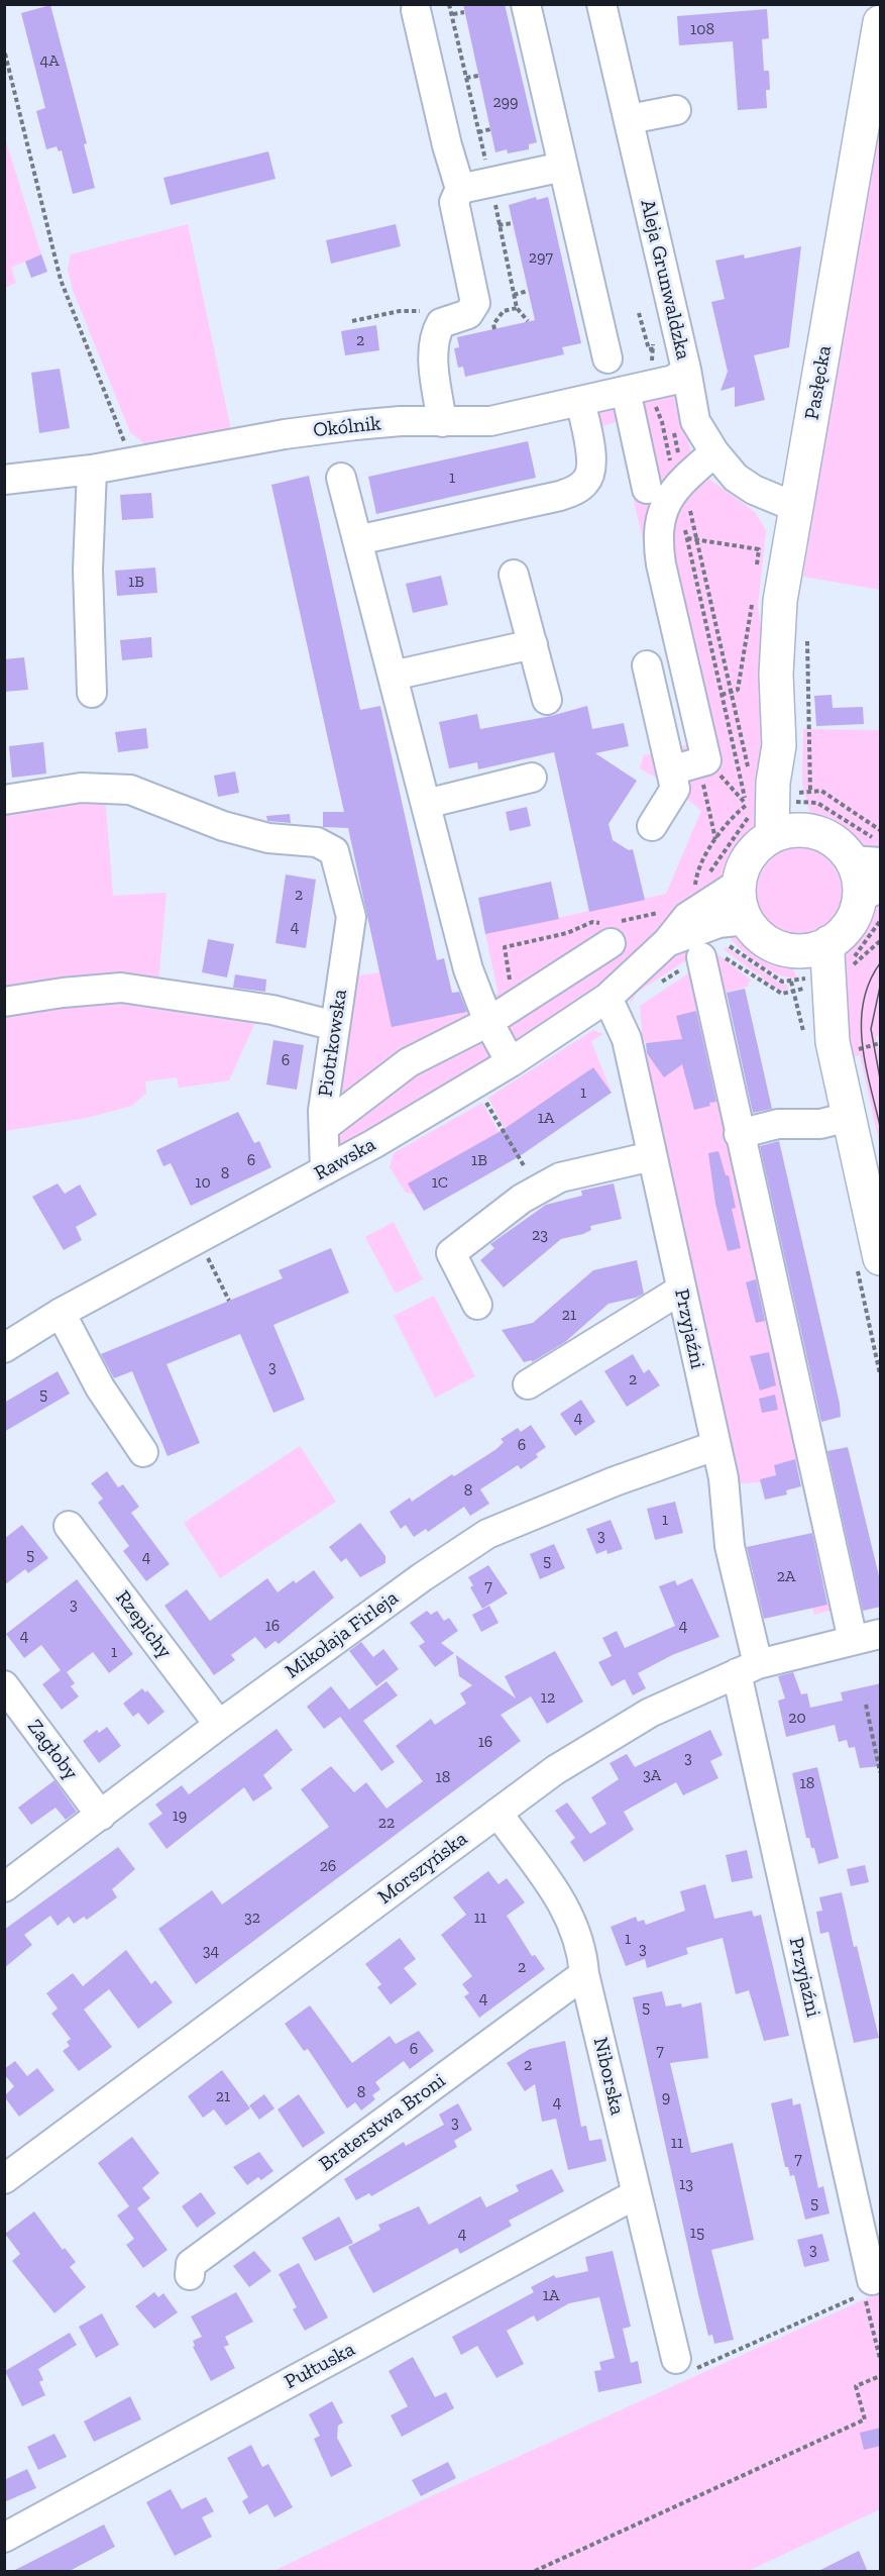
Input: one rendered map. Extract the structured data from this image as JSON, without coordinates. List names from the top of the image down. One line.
{"streets":{"main road":["Pasłęcka"],"street":["Aleja Grunwaldzka","Okólnik","Piotrkowska","Rawska","Przyjaźni","Rzepichy","Mikołaja Firleja","Zagłoby","Morszyńska","Niborska","Braterstwa Broni","Pułtuska"]},"crossings":[["Aleja Grunwaldzka","Pasłęcka"],["Aleja Grunwaldzka","Okólnik"],["Piotrkowska","Rawska"],["Rawska","Przyjaźni"],["Przyjaźni","Mikołaja Firleja"],["Przyjaźni","Morszyńska"],["Rzepichy","Mikołaja Firleja"],["Mikołaja Firleja","Zagłoby"],["Morszyńska","Niborska"],["Niborska","Braterstwa Broni"],["Niborska","Pułtuska"]],"house_numbers":["108","4A","299","297","2","1","1B","2","4","6","1","1A","6","1B","8","10","1C","23","21","3","2","5","4","6","8","1","3","5","4","5","2A","7","3","16","4","4","1","12","20","16","3","3A","18","18","19","22","26","32","11","1","3","34","2","4","5","6","7","2","8","21","9","4","3","11","7","13","5","15","4","3","1A"]}
